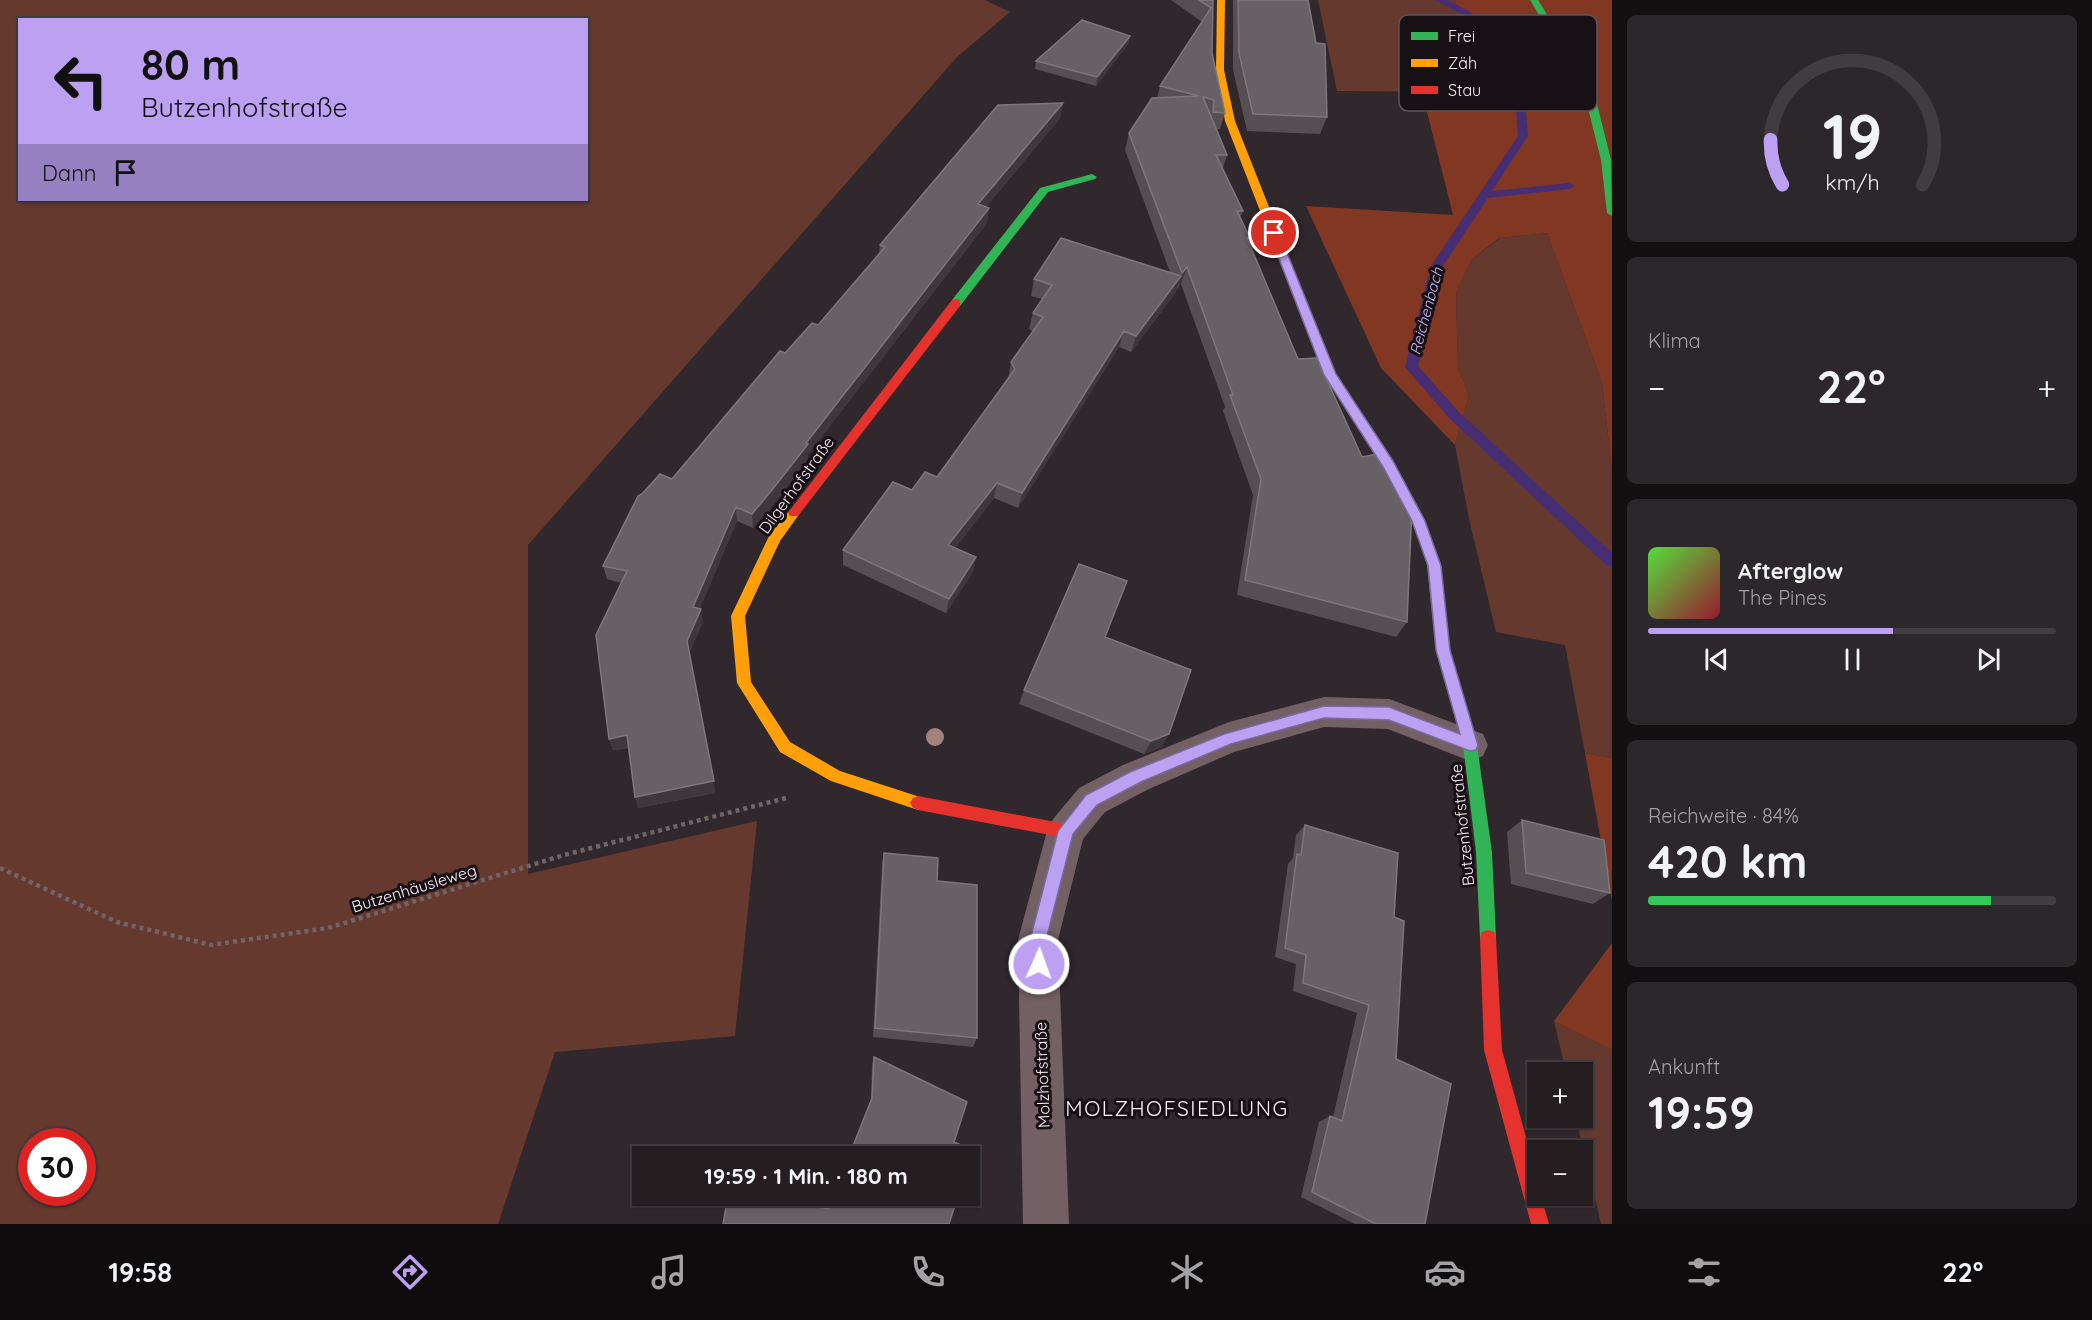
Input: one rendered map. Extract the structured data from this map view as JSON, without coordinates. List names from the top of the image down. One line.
{"streets":{"street":["Dilgerhofstraße","Butzenhofstraße","Molzhofstraße"],"path":["Butzenhäusleweg"]},"crossings":[["Dilgerhofstraße","Butzenhäusleweg"],["Dilgerhofstraße","Molzhofstraße"],["Butzenhofstraße","Molzhofstraße"]],"districts":["MOLZHOFSIEDLUNG"],"water":["Reichenbach"],"legend":["Frei","Zäh","Stau"],"page":{"turn":["80 m","Butzenhofstraße"],"then":"Dann","tile":["Klima",["Reichweite · 84%","420 km"],["Ankunft","19:59"]],"heat":["−","22°","+"],"song":["Afterglow","The Pines"],"map_buttons":["+","−"],"limit":"30","trip":"19:59 · 1 Min. · 180 m","tabs":["19:58","22°"],"gauge":["19","km/h"]}}
